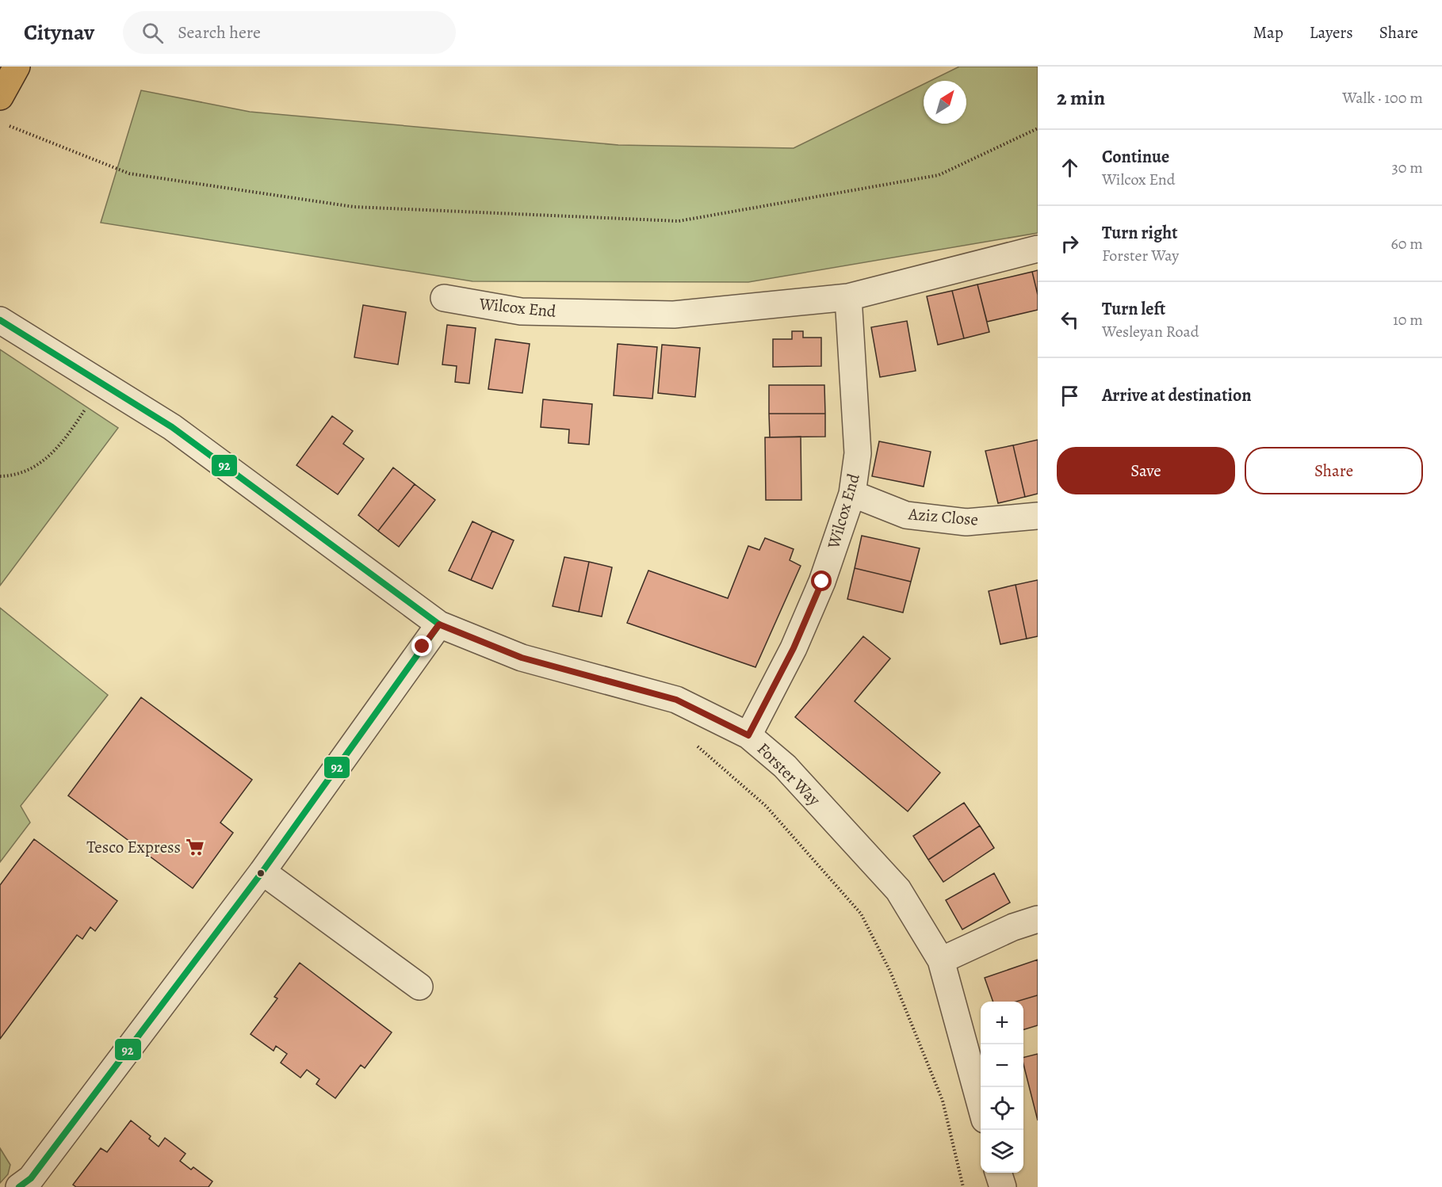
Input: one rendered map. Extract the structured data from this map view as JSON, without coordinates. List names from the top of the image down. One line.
{"streets":{"street":["Wilcox End","Aziz Close","Forster Way"]},"crossings":[["Wilcox End","Aziz Close"],["Wilcox End","Forster Way"]],"places":{"supermarket":["Tesco Express"]},"lines":["transit line 92"],"north":"top right","page":{"header":"Citynav","search":"Search here","nav":["Map","Layers","Share"],"heading":["2 min","Walk · 100 m"],"list":[["Continue","Wilcox End","30 m"],["Turn right","Forster Way","60 m"],["Turn left","Wesleyan Road","10 m"],"Arrive at destination"],"buttons":["Save","Share"],"map_buttons":["+","−"]}}
